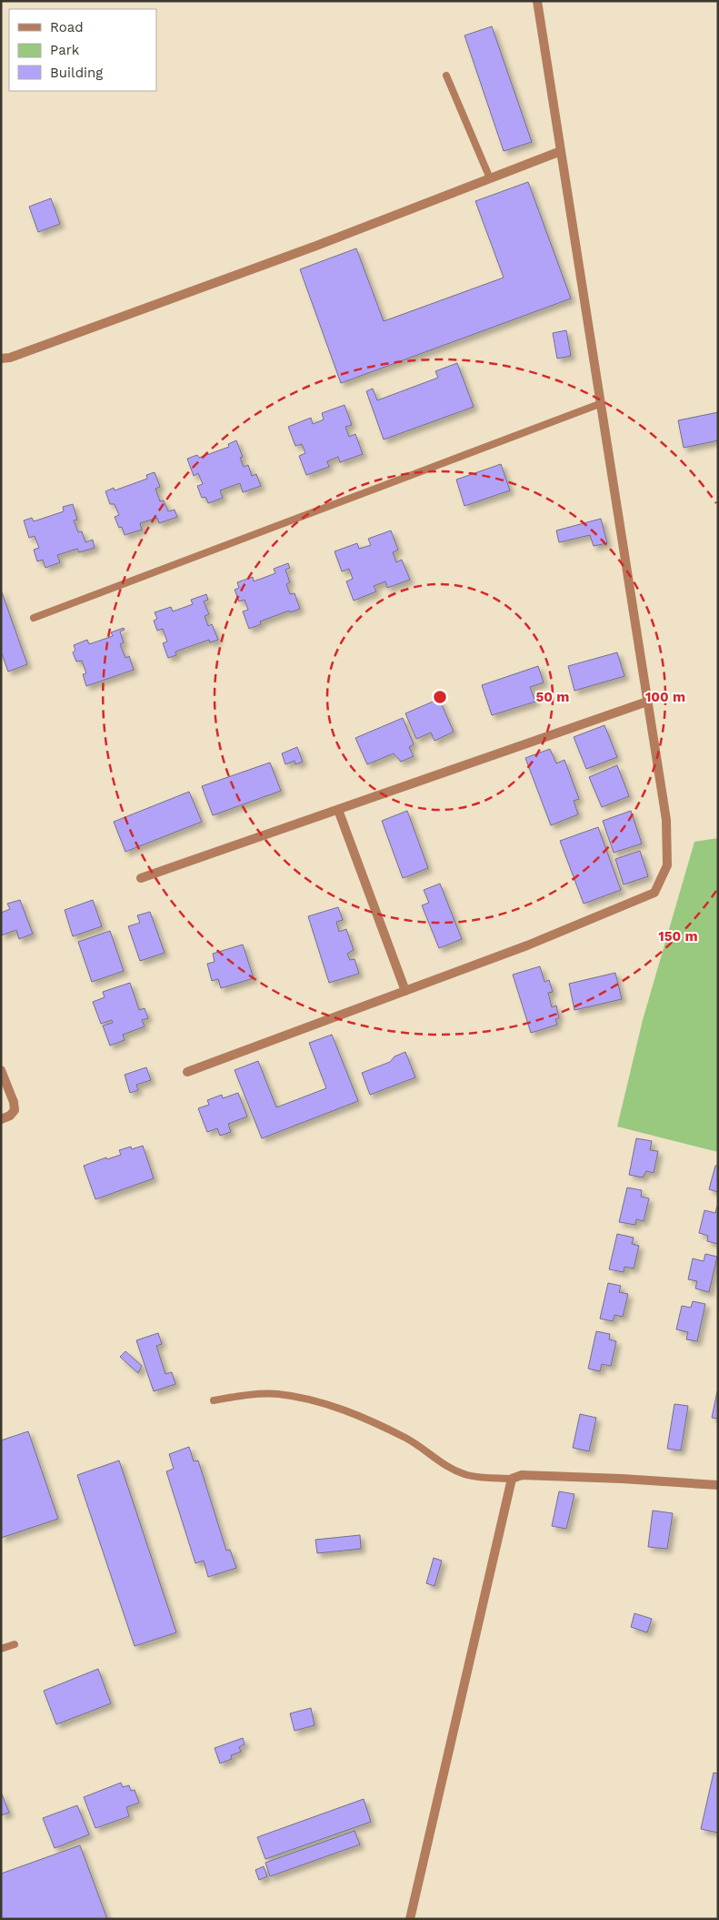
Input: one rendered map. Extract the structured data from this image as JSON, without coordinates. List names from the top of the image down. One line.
{"legend":["Road","Park","Building"],"rings":["50 m","100 m","150 m"]}
